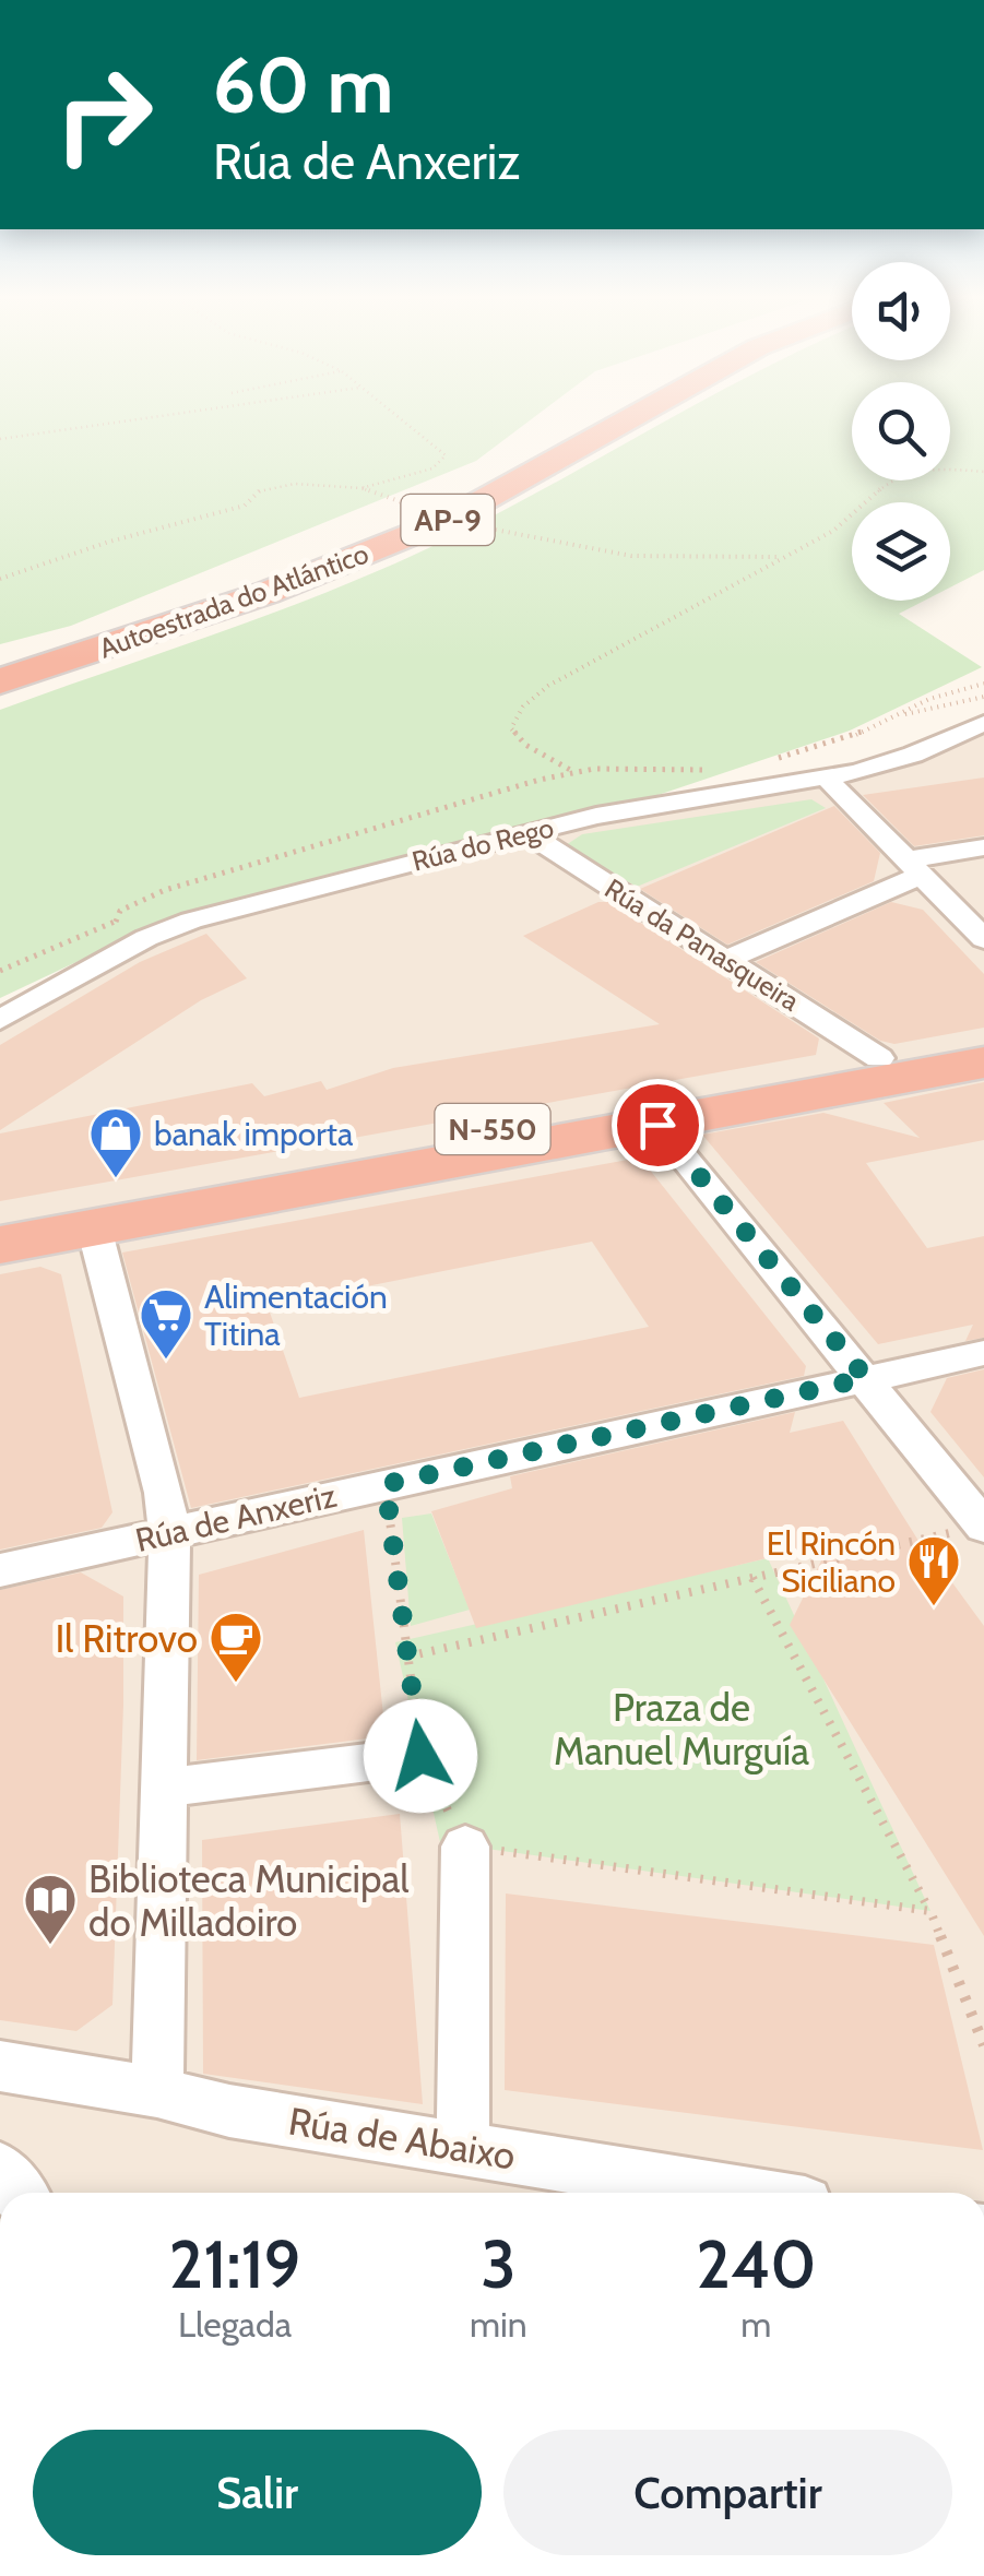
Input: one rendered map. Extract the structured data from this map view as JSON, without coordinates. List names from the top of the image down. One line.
{"streets":{"highway":["AP-9","Autoestrada do Atlántico","N-550"],"street":["Rúa do Rego","Rúa da Panasqueira","Rúa de Anxeriz","Rúa de Abaixo"]},"crossings":[["Rúa do Rego","Rúa da Panasqueira"],["Rúa da Panasqueira","N-550"]],"parks":["Praza de Manuel Murguía"],"places":{"shop":["banak importa"],"supermarket":["Alimentación Titina"],"restaurant":["El Rincón Siciliano"],"cafe":["Il Ritrovo"],"library":["Biblioteca Municipal do Milladoiro"]},"page":{"turn":["60 m","Rúa de Anxeriz"],"eta":["21:19","Llegada","3","min","240","m"],"buttons":["Salir","Compartir"]}}
